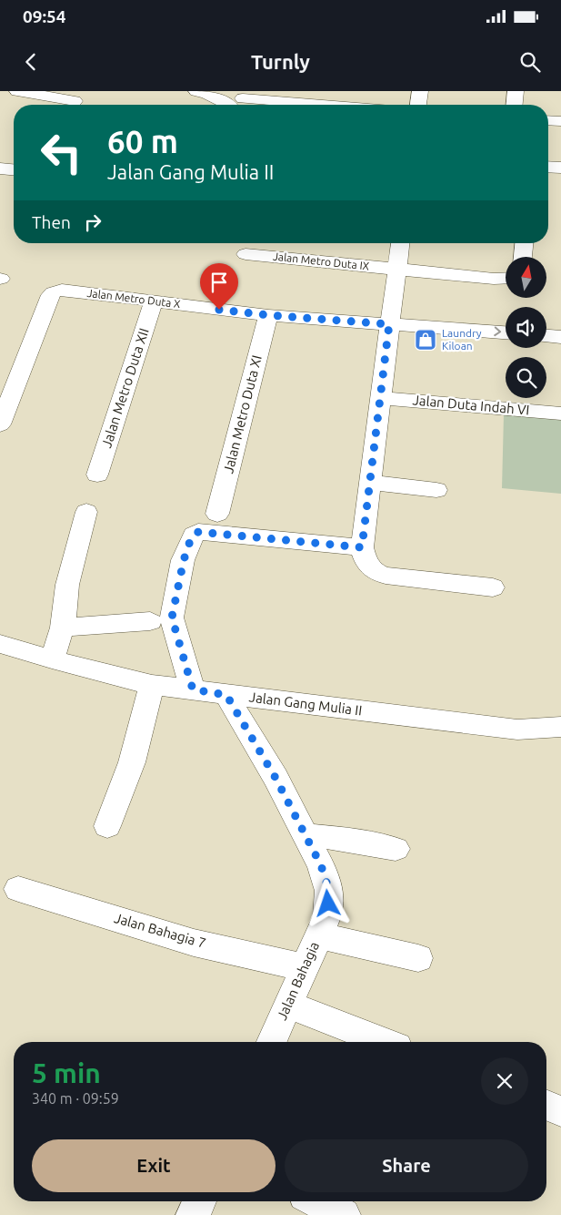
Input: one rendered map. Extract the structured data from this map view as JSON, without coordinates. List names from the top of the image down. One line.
{"streets":{"street":["Jalan Metro Duta IX","Jalan Metro Duta X","Jalan Metro Duta XII","Jalan Duta Indah VI","Jalan Metro Duta XI","Jalan Gang Mulia II","Jalan Bahagia 7","Jalan Bahagia"]},"crossings":[["Jalan Metro Duta X","Jalan Metro Duta XII"],["Jalan Metro Duta X","Jalan Metro Duta XI"],["Jalan Gang Mulia II","Jalan Bahagia"],["Jalan Bahagia 7","Jalan Bahagia"]],"places":{"shop":["Laundry Kiloan"]},"north":"top","page":{"status":"09:54","header":"Turnly","turn":["60 m","Jalan Gang Mulia II"],"then":"Then","heading":["5 min","340 m · 09:59"],"buttons":["Exit","Share"]}}
